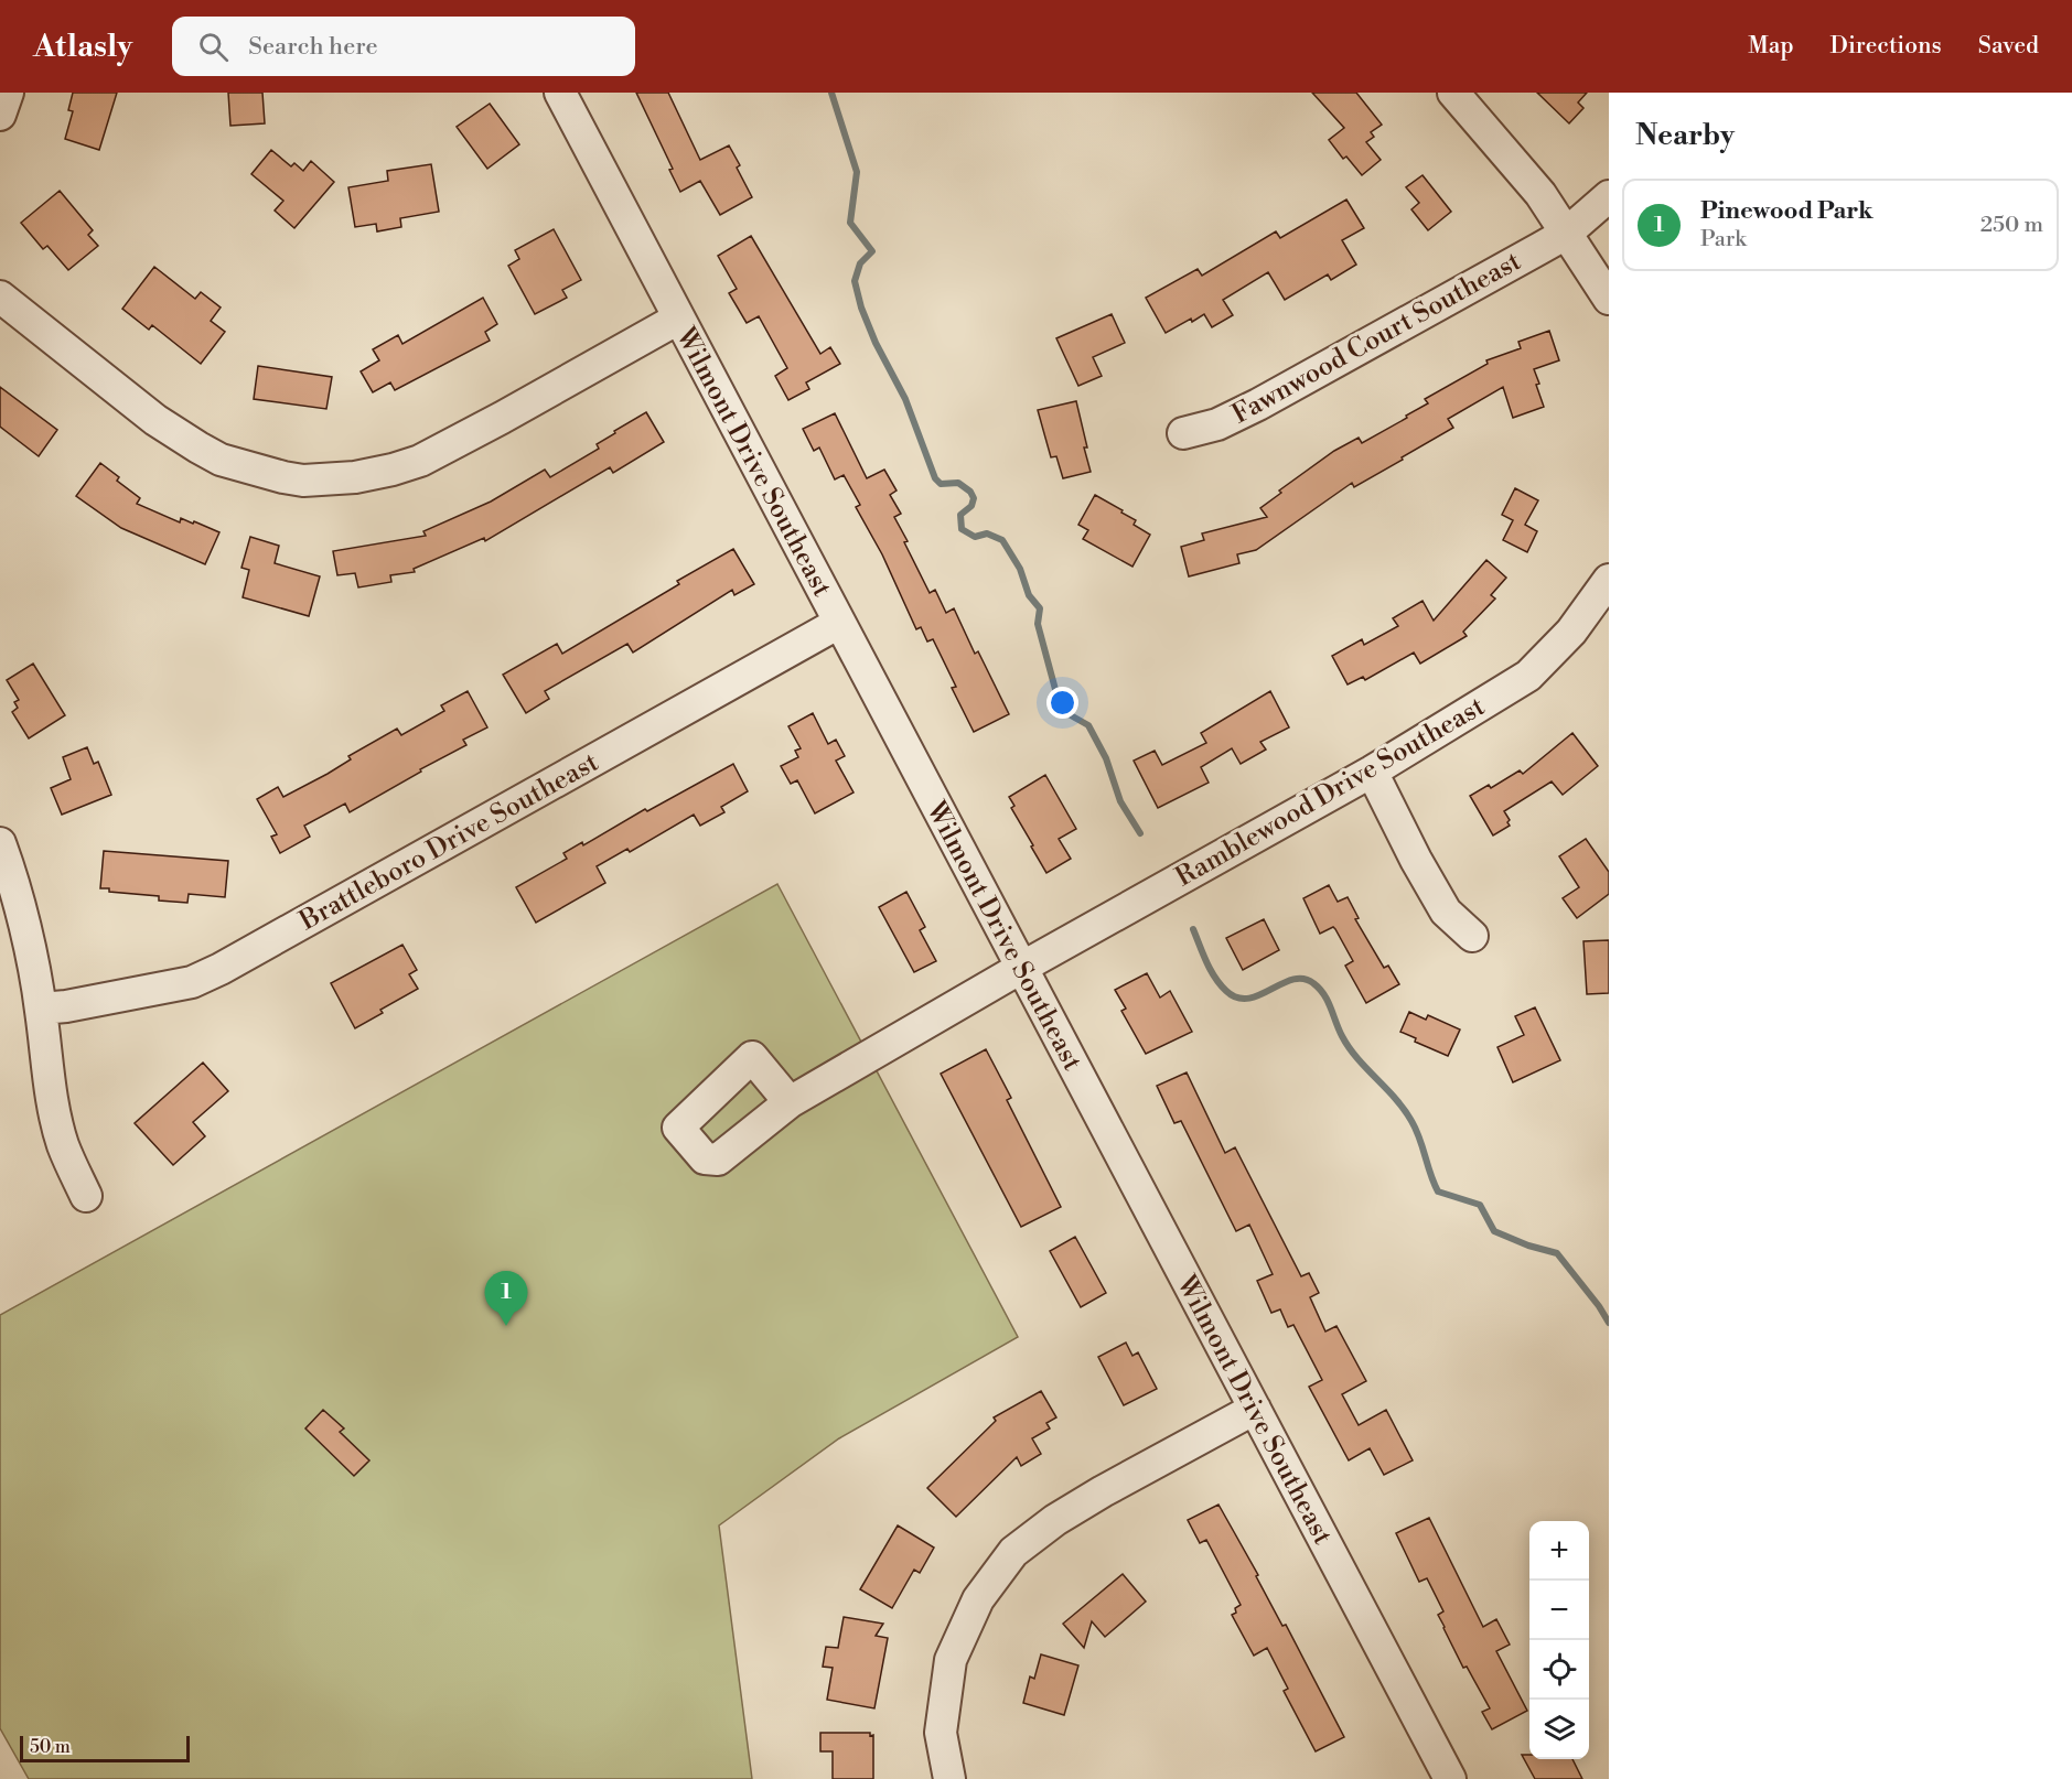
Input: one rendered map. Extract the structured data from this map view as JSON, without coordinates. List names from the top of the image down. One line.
{"streets":{"street":["Fawnwood Court Southeast","Wilmont Drive Southeast","Ramblewood Drive Southeast","Brattleboro Drive Southeast"]},"crossings":[["Wilmont Drive Southeast","Ramblewood Drive Southeast"],["Wilmont Drive Southeast","Brattleboro Drive Southeast"]],"scale_bar":"50 m","page":{"header":"Atlasly","search":"Search here","nav":["Map","Directions","Saved"],"heading":"Nearby","list":[{"mark":"1","name":"Pinewood Park","note":"Park","value":"250 m"}],"pins":"1","map_buttons":["+","−"],"scale":"50 m"}}
